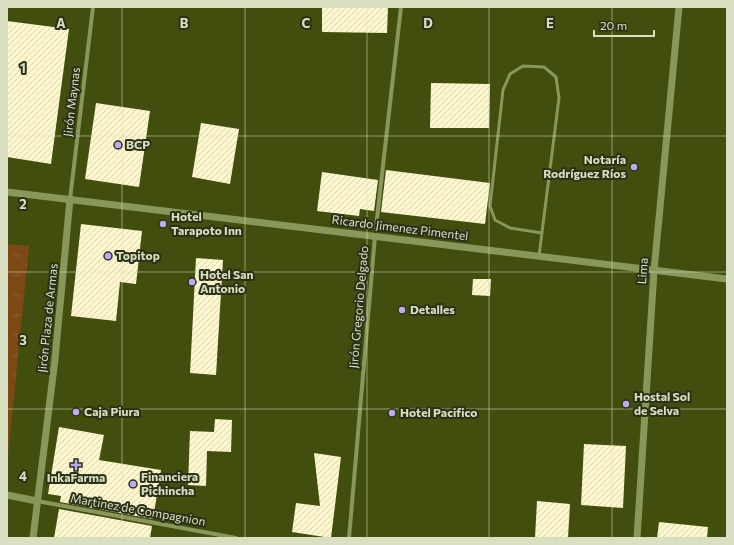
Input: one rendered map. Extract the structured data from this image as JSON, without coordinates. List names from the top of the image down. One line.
{"streets":{"street":["Jirón Maynas","Ricardo Jimenez Pimentel","Lima","Jirón Gregorio Delgado","Jirón Plaza de Armas","Martinez de Compagnion"]},"crossings":[["Jirón Maynas","Ricardo Jimenez Pimentel"],["Jirón Maynas","Jirón Plaza de Armas"],["Ricardo Jimenez Pimentel","Lima"],["Ricardo Jimenez Pimentel","Jirón Gregorio Delgado"],["Ricardo Jimenez Pimentel","Jirón Plaza de Armas"],["Jirón Plaza de Armas","Martinez de Compagnion"]],"places":{"other":["BCP","Notaría Rodríguez Ríos","Hotel Tarapoto Inn","Topitop","Hotel San Antonio","Detalles","Hostal Sol de Selva","Caja Piura","Hotel Pacifico","Financiera Pichincha"],"health":["InkaFarma"]},"scale_bar":"20 m","grid":{"columns":["A","B","C","D","E"],"rows":["1","2","3","4"]}}
